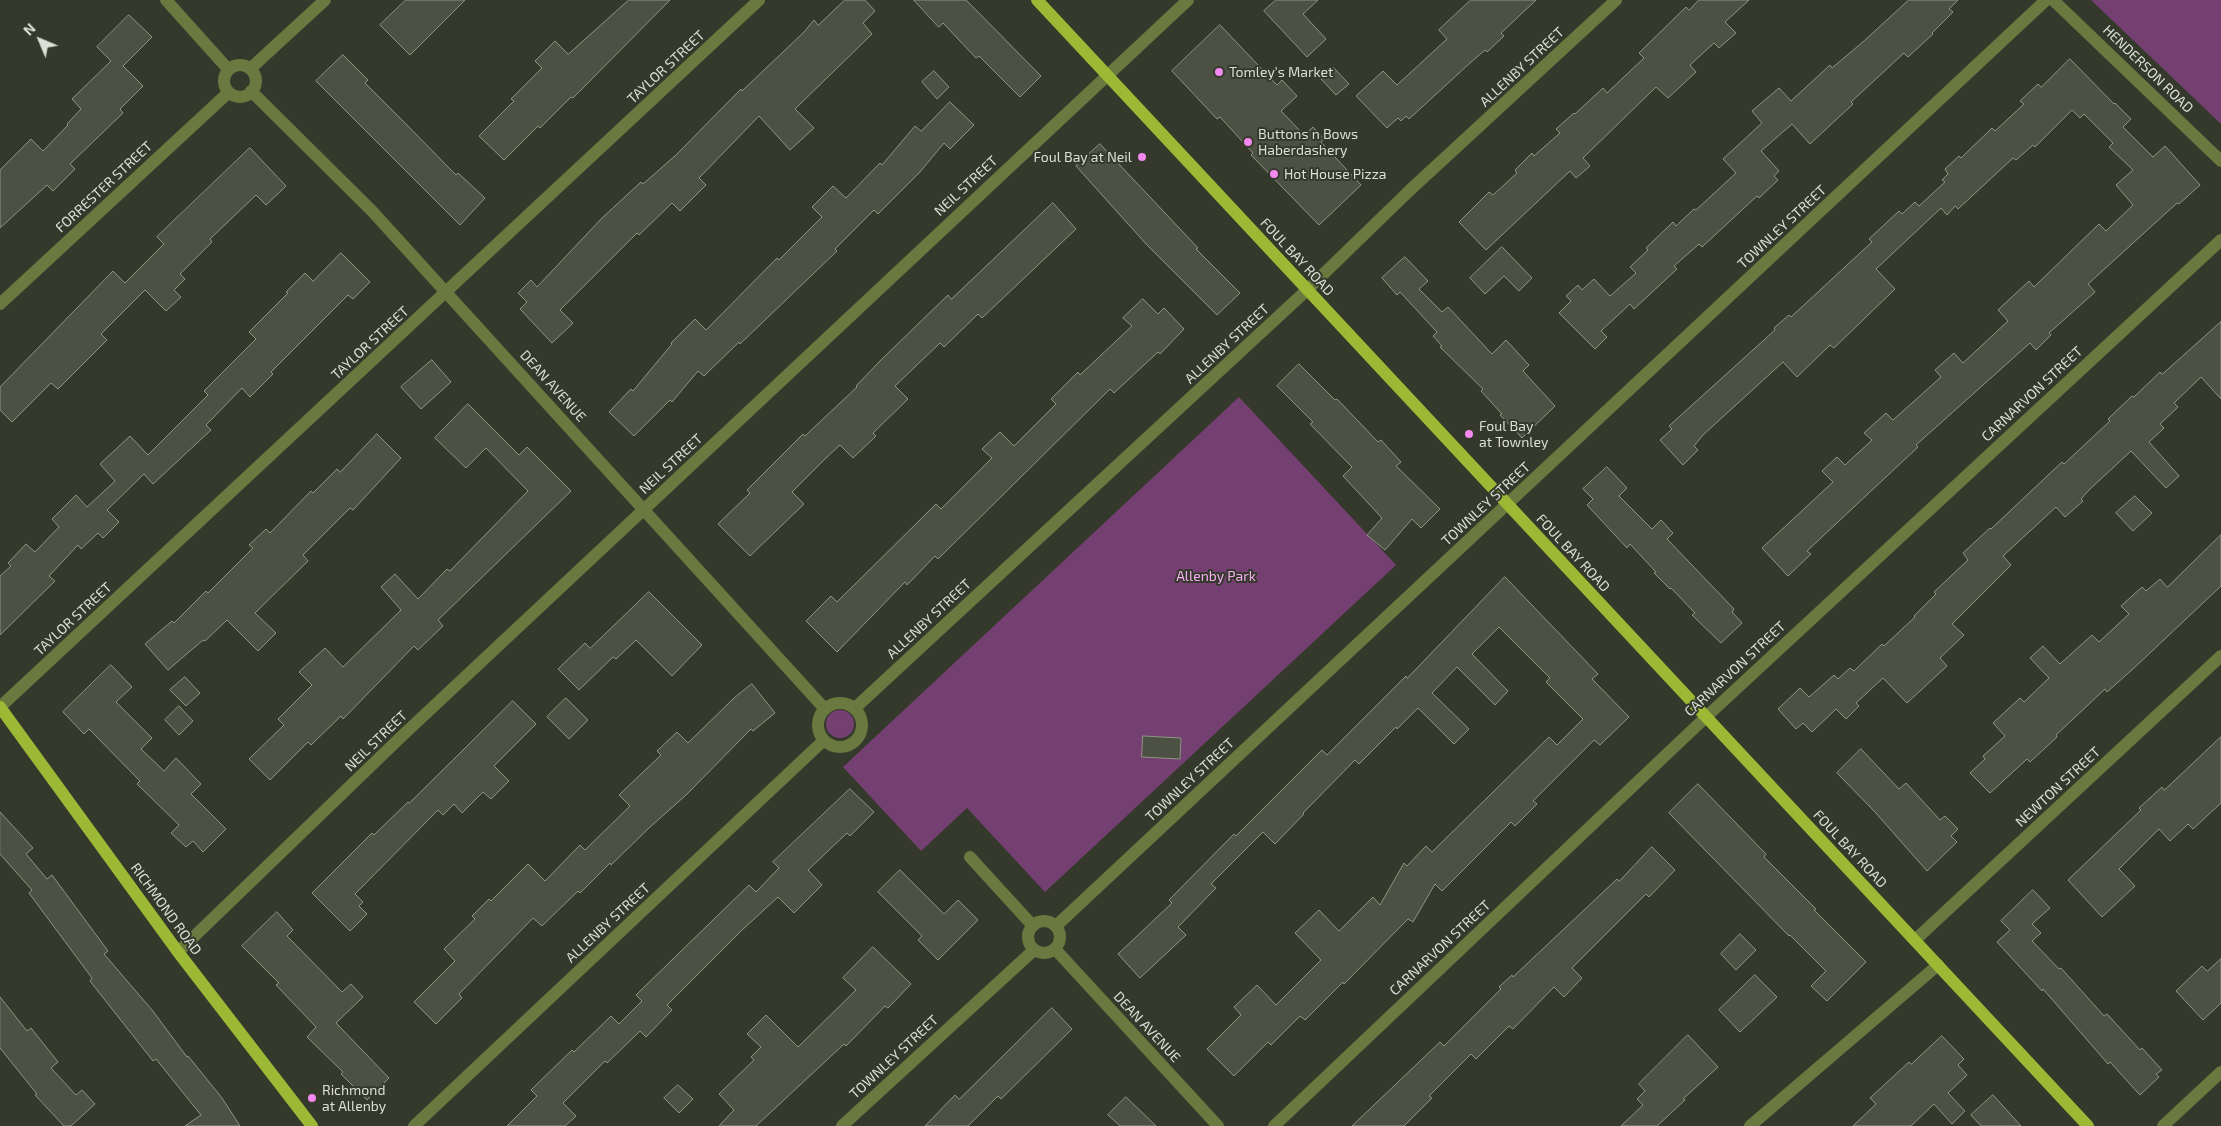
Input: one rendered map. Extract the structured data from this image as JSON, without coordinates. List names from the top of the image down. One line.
{"streets":{"main road":["FOUL BAY ROAD","RICHMOND ROAD"],"street":["TAYLOR STREET","ALLENBY STREET","HENDERSON ROAD","NEIL STREET","FORRESTER STREET","TOWNLEY STREET","DEAN AVENUE","CARNARVON STREET","NEWTON STREET"]},"crossings":[["TAYLOR STREET","DEAN AVENUE"],["TAYLOR STREET","RICHMOND ROAD"],["ALLENBY STREET","FOUL BAY ROAD"],["ALLENBY STREET","DEAN AVENUE"],["NEIL STREET","FOUL BAY ROAD"],["NEIL STREET","DEAN AVENUE"],["NEIL STREET","RICHMOND ROAD"],["FORRESTER STREET","DEAN AVENUE"],["TOWNLEY STREET","FOUL BAY ROAD"],["TOWNLEY STREET","DEAN AVENUE"],["FOUL BAY ROAD","CARNARVON STREET"],["FOUL BAY ROAD","NEWTON STREET"]],"parks":["Allenby Park"],"places":["Tomley's Market","Buttons n Bows Haberdashery","Foul Bay at Neil","Hot House Pizza","Foul Bay at Townley","Richmond at Allenby"],"north":"top left"}
